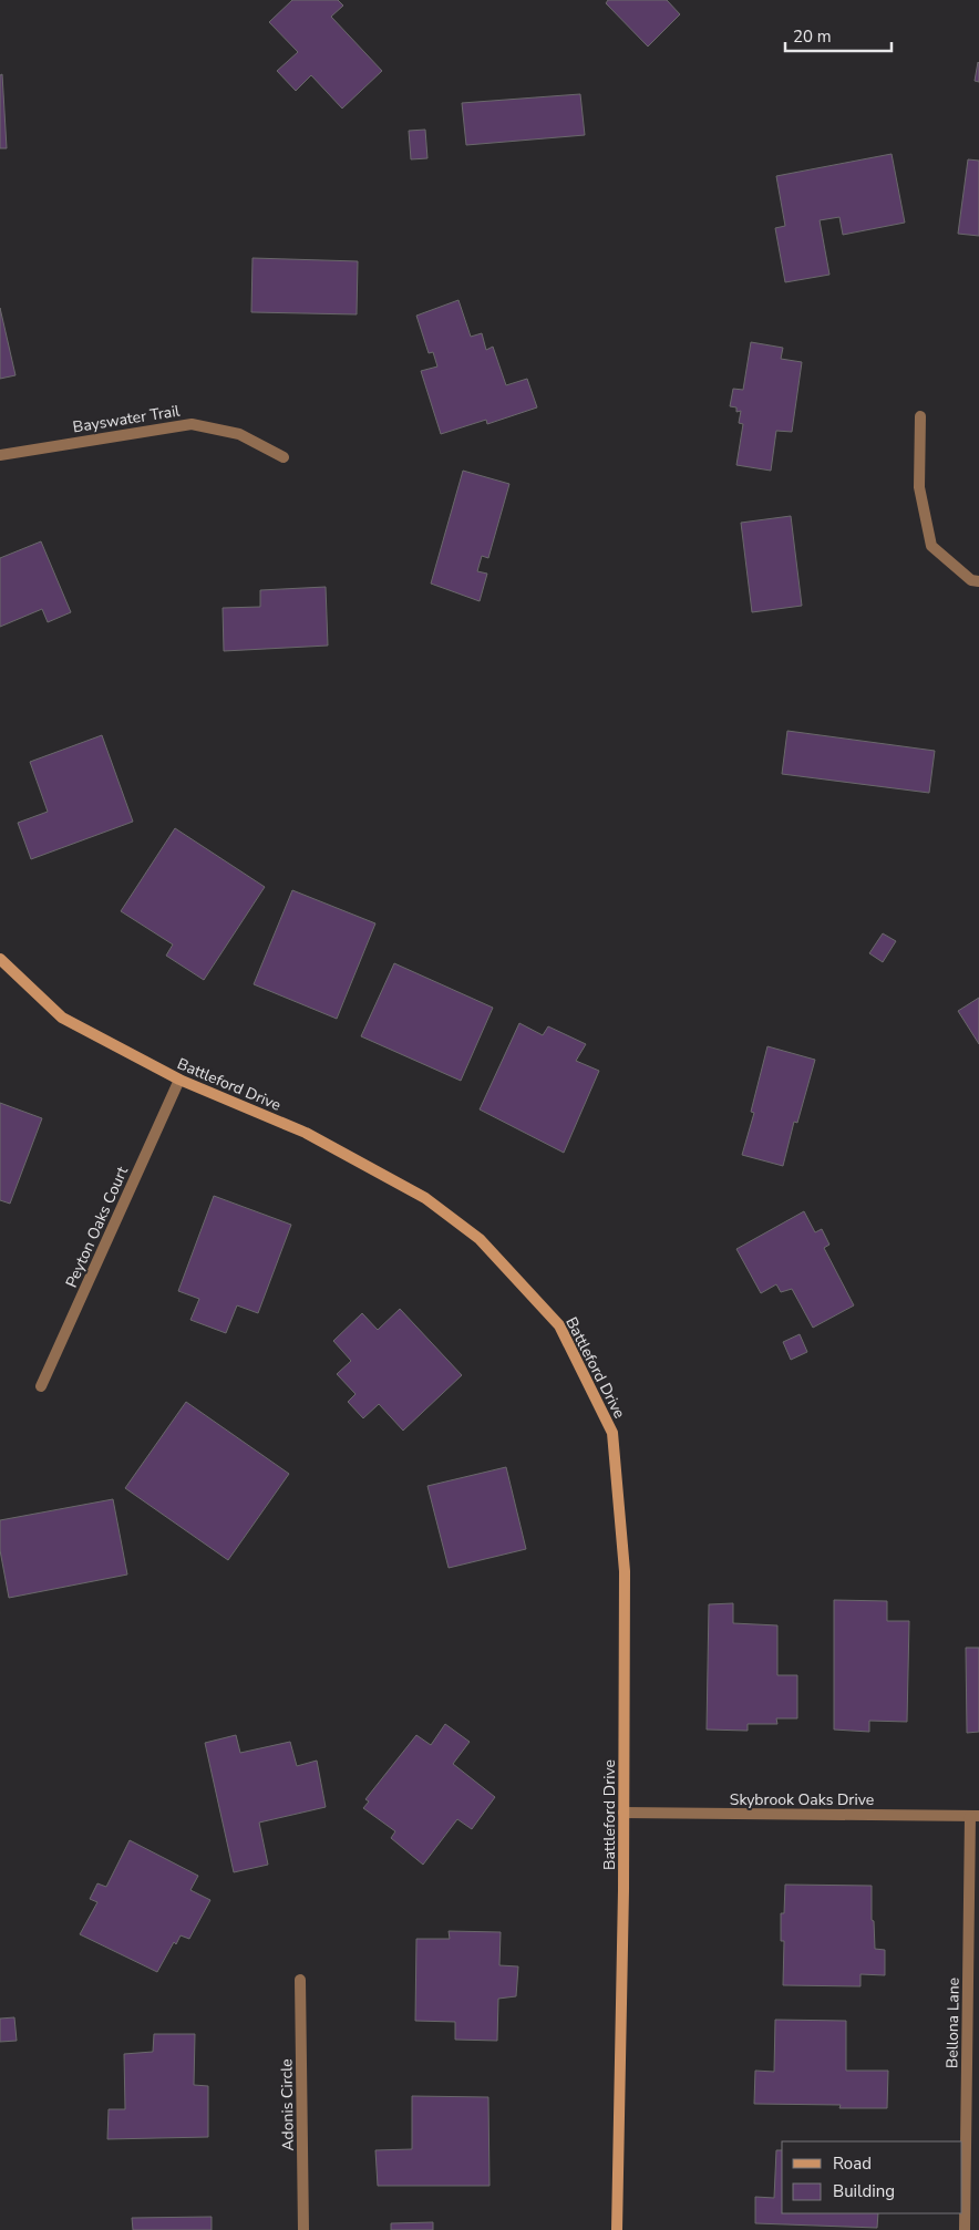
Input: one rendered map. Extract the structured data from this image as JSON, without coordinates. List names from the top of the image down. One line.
{"streets":{"street":["Bayswater Trail","Battleford Drive","Peyton Oaks Court","Skybrook Oaks Drive","Bellona Lane","Adonis Circle"]},"crossings":[["Battleford Drive","Peyton Oaks Court"],["Battleford Drive","Skybrook Oaks Drive"],["Skybrook Oaks Drive","Bellona Lane"]],"legend":["Road","Building"],"scale_bar":"20 m"}
